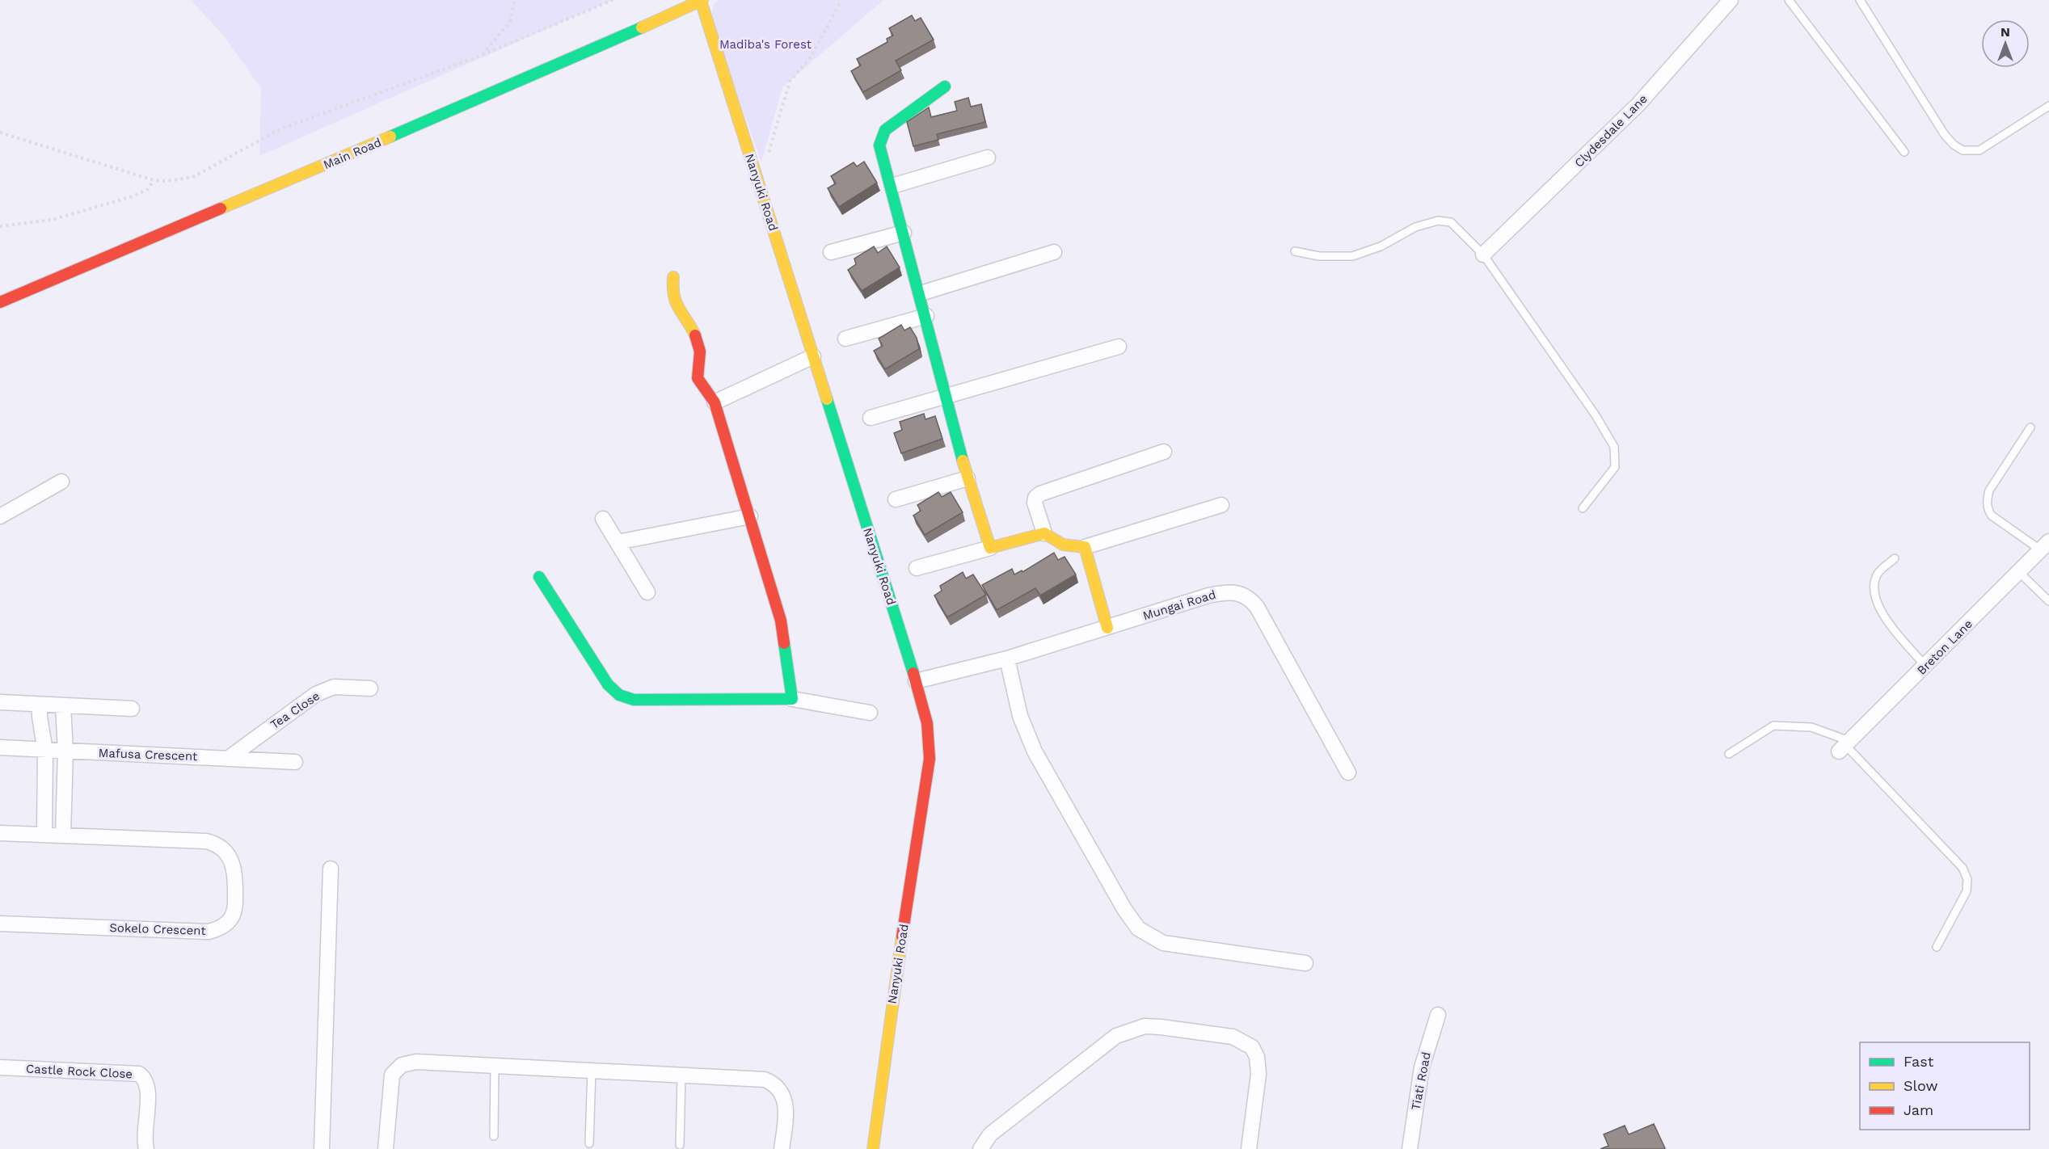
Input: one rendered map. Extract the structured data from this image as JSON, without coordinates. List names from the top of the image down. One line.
{"streets":{"street":["Clydesdale Lane","Main Road","Nanyuki Road","Mungai Road","Breton Lane","Tea Close","Mafusa Crescent","Sokelo Crescent","Castle Rock Close","Tiati Road"]},"crossings":[["Main Road","Nanyuki Road"],["Nanyuki Road","Mungai Road"],["Tea Close","Mafusa Crescent"]],"parks":["Madiba's Forest"],"legend":["Fast","Slow","Jam"],"north":"top"}
